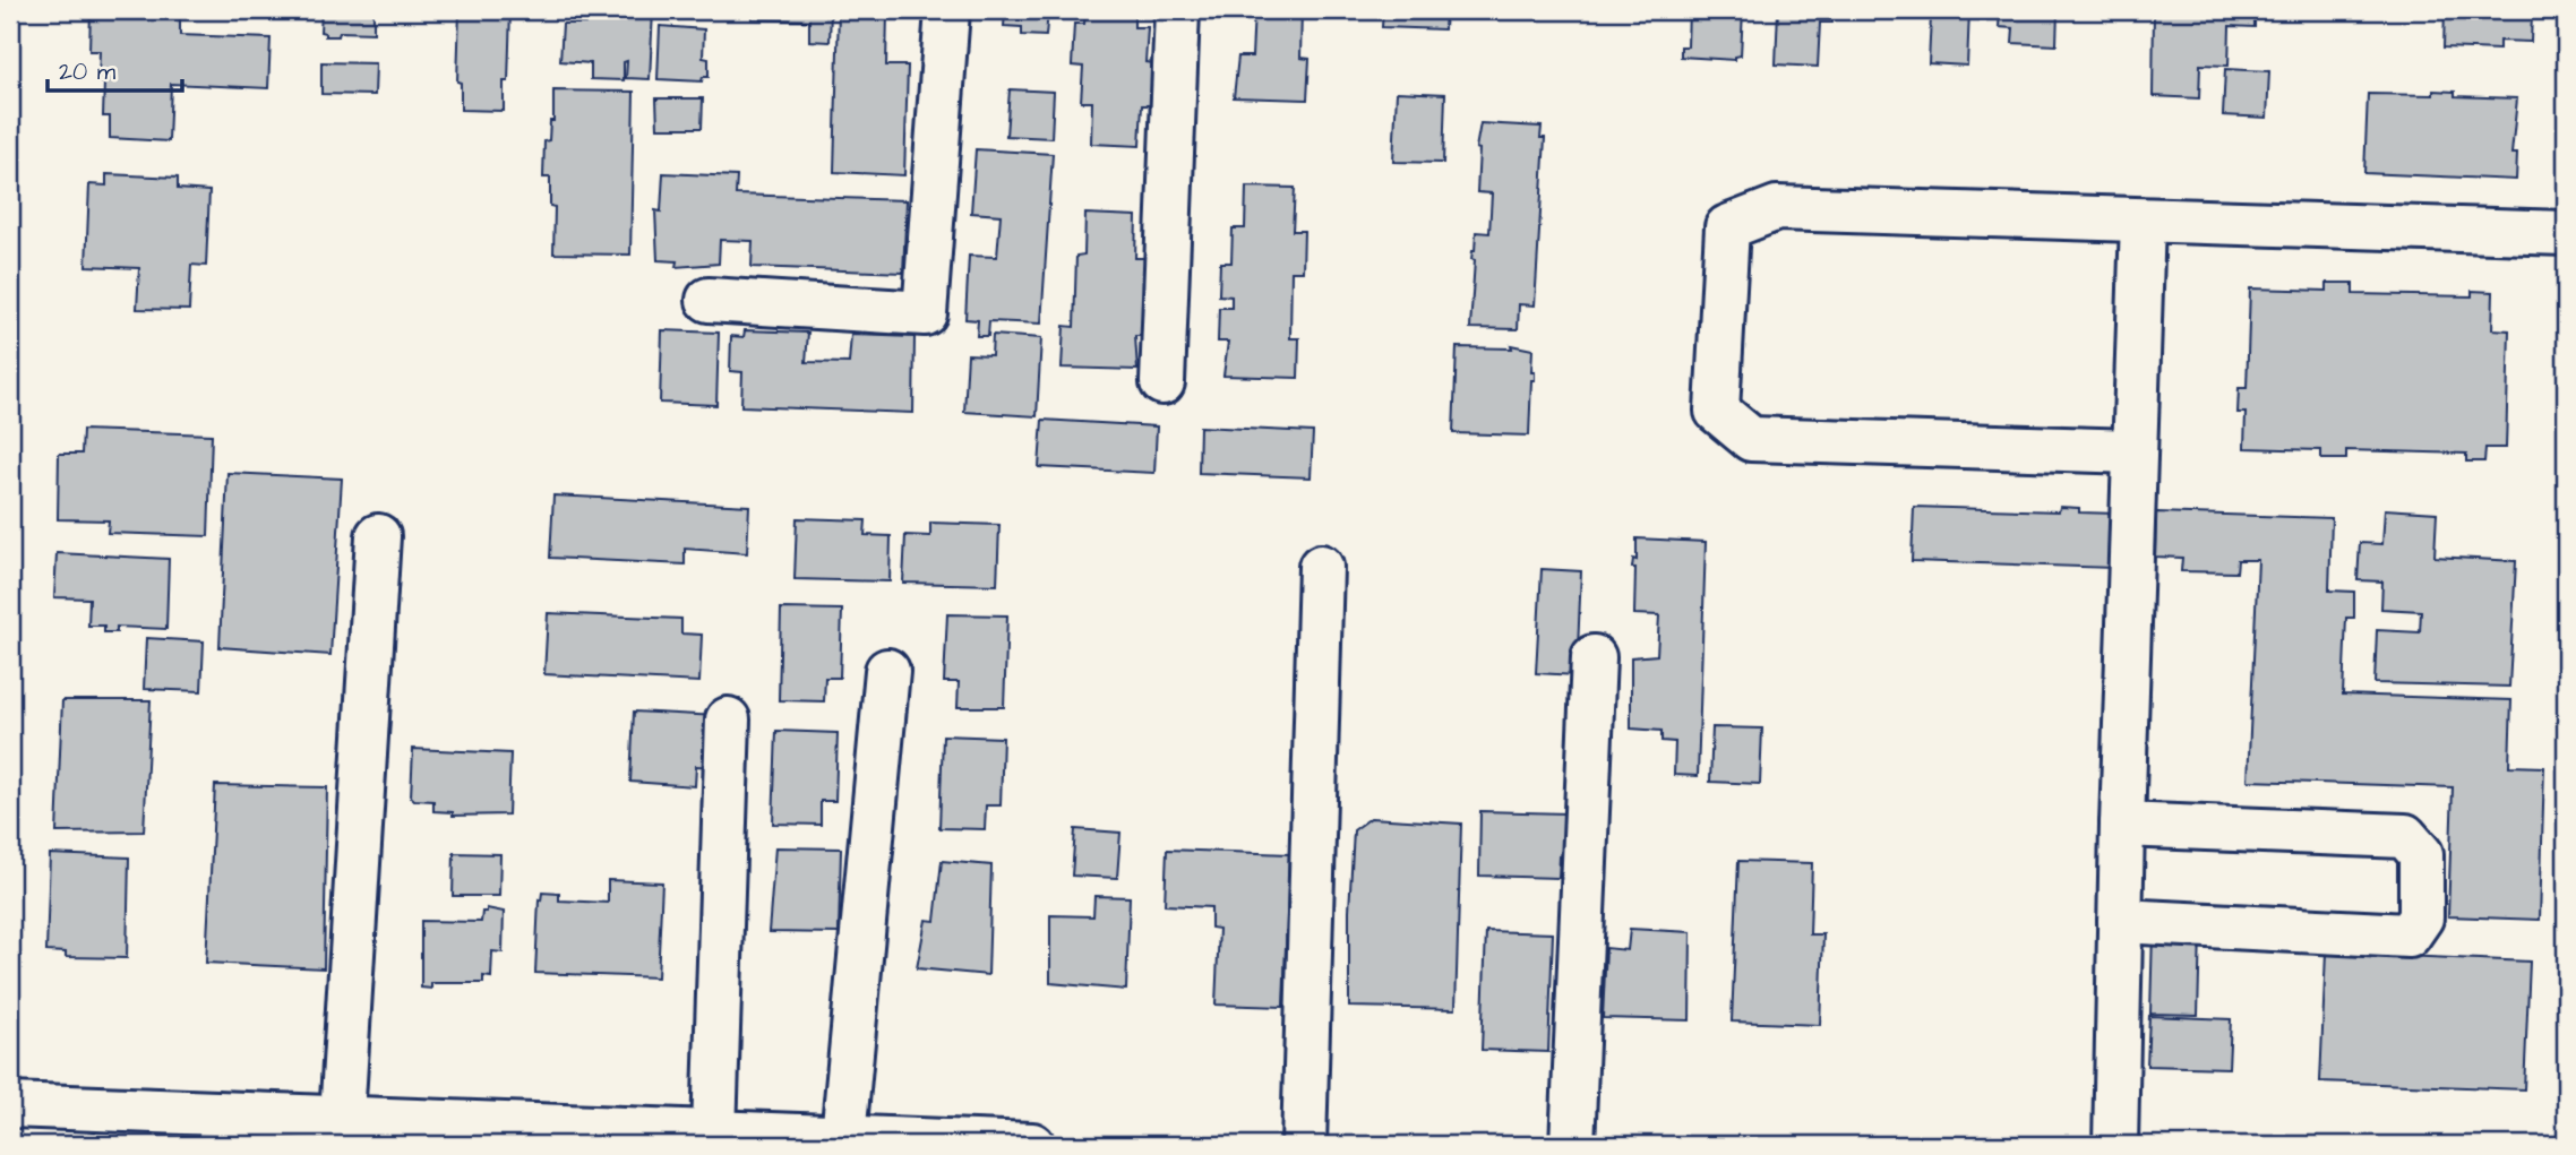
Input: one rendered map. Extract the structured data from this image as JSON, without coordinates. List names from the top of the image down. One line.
{"scale_bar":"20 m"}
